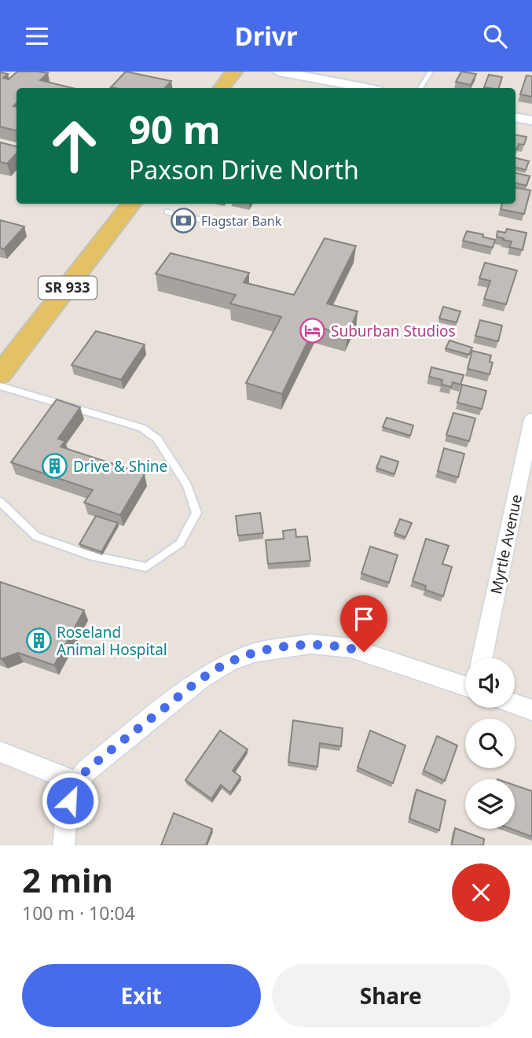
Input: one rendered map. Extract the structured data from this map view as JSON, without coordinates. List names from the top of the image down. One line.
{"streets":{"main road":["SR 933"],"street":["Myrtle Avenue"]},"places":{"bank":["Flagstar Bank"],"hotel":["Suburban Studios"],"building":["Drive & Shine","Roseland Animal Hospital"]},"page":{"header":"Drivr","turn":["90 m","Paxson Drive North"],"heading":["2 min","100 m · 10:04"],"buttons":["Exit","Share"]}}
